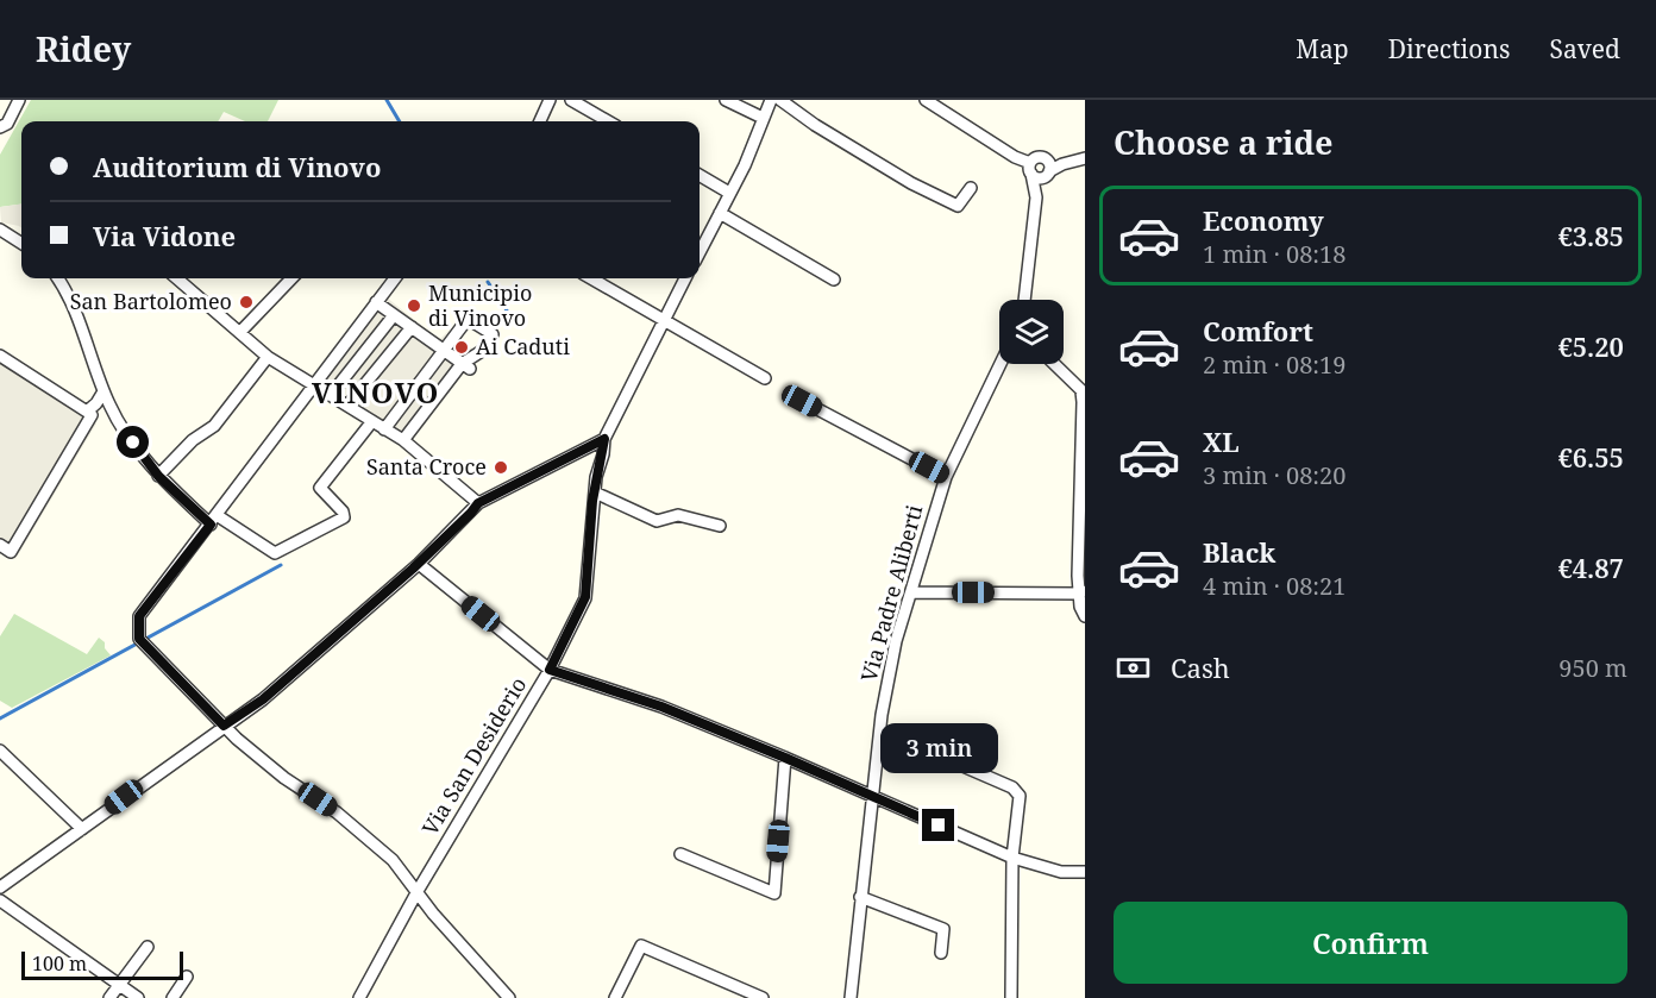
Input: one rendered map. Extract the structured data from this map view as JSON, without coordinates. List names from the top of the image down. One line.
{"streets":{"street":["Via Padre Aliberti","Via San Desiderio"]},"districts":["VINOVO"],"places":["San Bartolomeo","Municipio di Vinovo","Ai Caduti","Santa Croce"],"scale_bar":"100 m","page":{"header":"Ridey","nav":["Map","Directions","Saved"],"heading":"Choose a ride","banner":["Auditorium di Vinovo","Via Vidone"],"list":[{"name":"Economy","note":"1 min · 08:18","value":"€3.85"},{"name":"Comfort","note":"2 min · 08:19","value":"€5.20"},{"name":"XL","note":"3 min · 08:20","value":"€6.55"},{"name":"Black","note":"4 min · 08:21","value":"€4.87"}],"pay":["Cash","950 m"],"bubble":"3 min","buttons":"Confirm","scale":"100 m"}}
